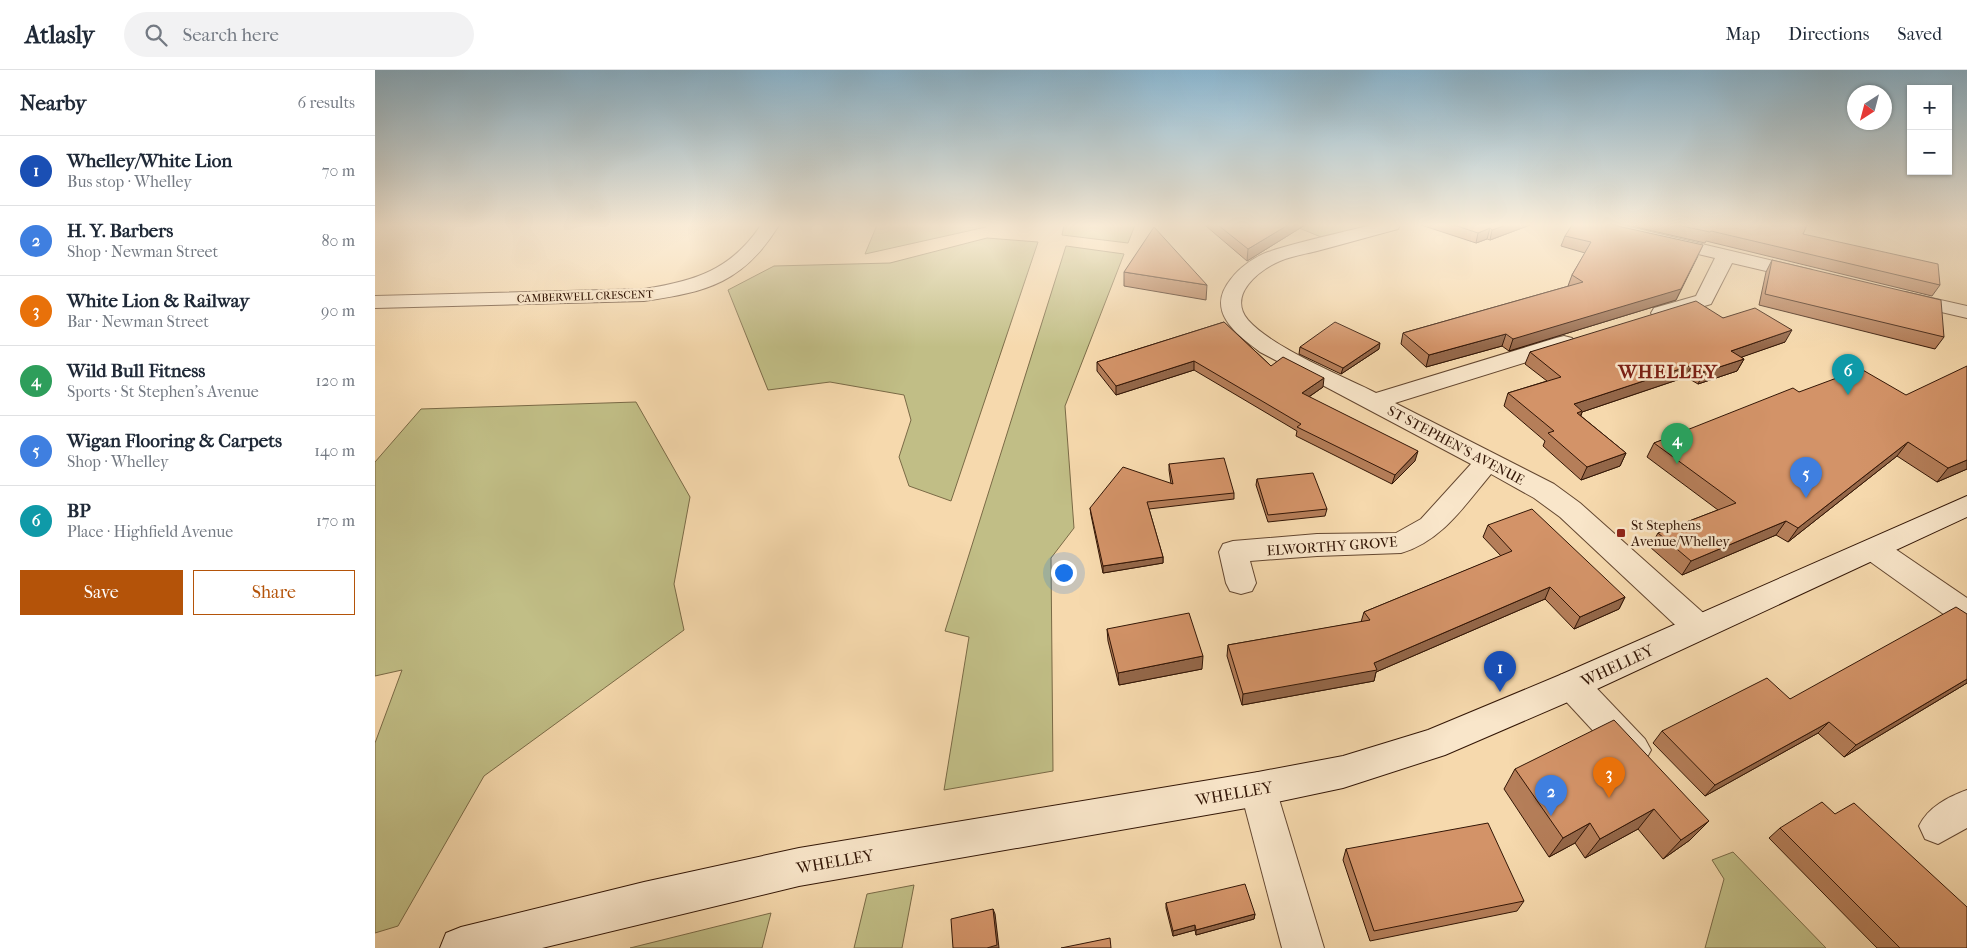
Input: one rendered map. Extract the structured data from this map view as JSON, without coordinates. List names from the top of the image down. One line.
{"streets":{"street":["CAMBERWELL CRESCENT","ST STEPHEN'S AVENUE","ELWORTHY GROVE","WHELLEY"]},"crossings":[["ST STEPHEN'S AVENUE","ELWORTHY GROVE"],["ST STEPHEN'S AVENUE","WHELLEY"]],"districts":["WHELLEY"],"places":{"transit":["St Stephens Avenue/Whelley"]},"north":"bottom left","page":{"header":"Atlasly","search":"Search here","nav":["Map","Directions","Saved"],"heading":["Nearby","6 results"],"map_buttons":["+","−"],"list":[{"mark":"1","name":"Whelley/White Lion","note":"Bus stop · Whelley","value":"70 m"},{"mark":"2","name":"H. Y. Barbers","note":"Shop · Newman Street","value":"80 m"},{"mark":"3","name":"White Lion & Railway","note":"Bar · Newman Street","value":"90 m"},{"mark":"4","name":"Wild Bull Fitness","note":"Sports · St Stephen's Avenue","value":"120 m"},{"mark":"5","name":"Wigan Flooring & Carpets","note":"Shop · Whelley","value":"140 m"},{"mark":"6","name":"BP","note":"Place · Highfield Avenue","value":"170 m"}],"pins":["6","4","5","1","3","2"],"buttons":["Save","Share"]}}
